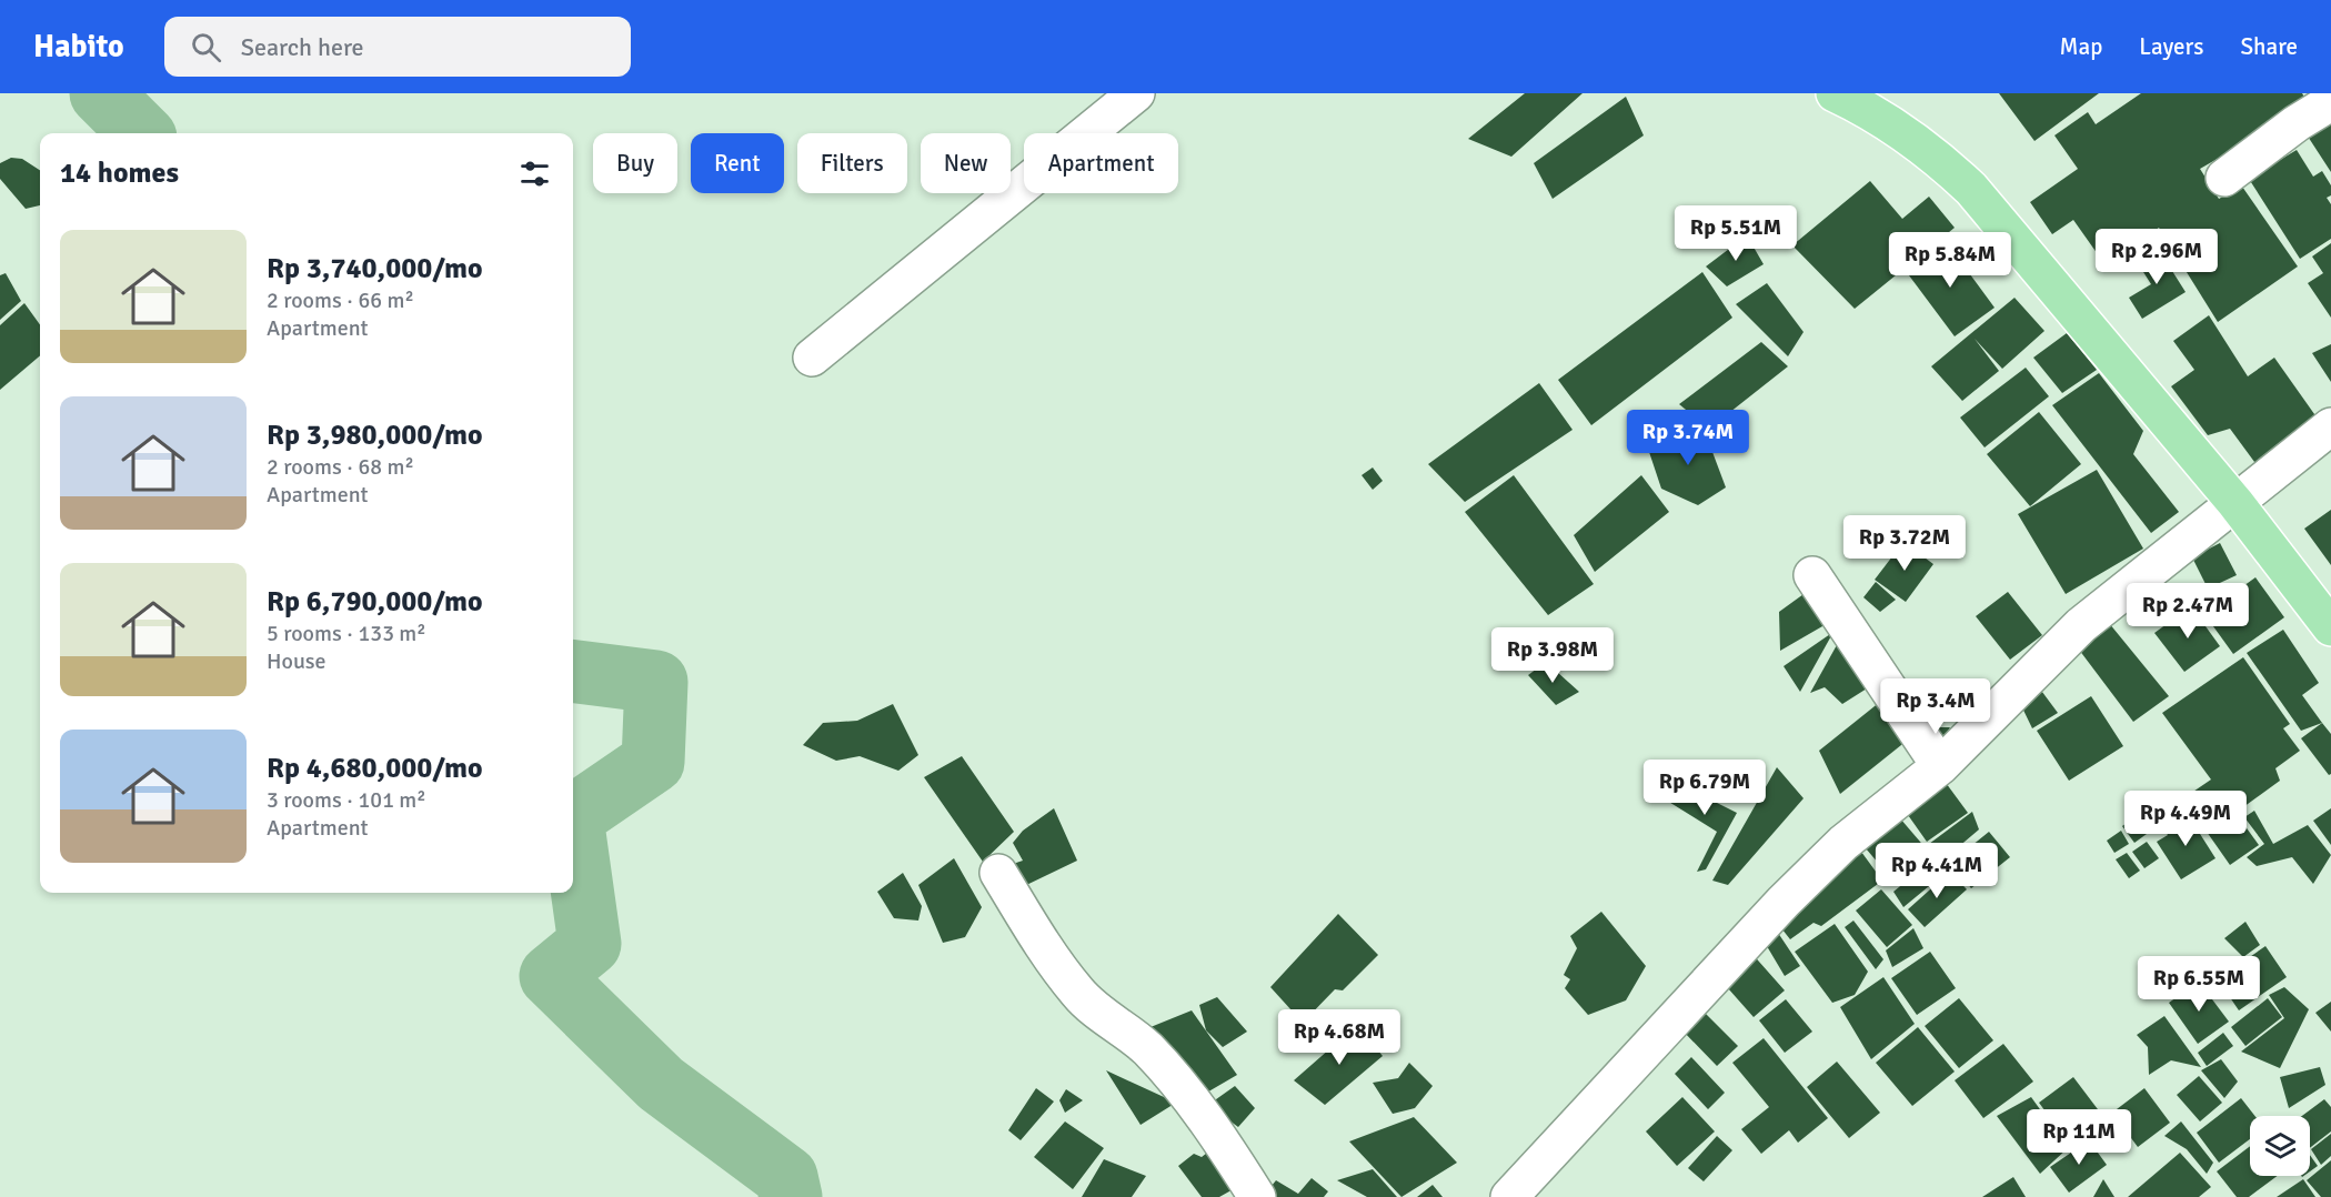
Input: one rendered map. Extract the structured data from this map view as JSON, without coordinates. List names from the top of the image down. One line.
{"page":{"header":"Habito","search":"Search here","nav":["Map","Layers","Share"],"chip":["Buy","Rent","Filters","New","Apartment"],"heading":"14 homes","price":["Rp 5.51M","Rp 2.96M","Rp 5.84M","Rp 3.74M","Rp 3.72M","Rp 2.47M","Rp 3.98M","Rp 3.4M","Rp 6.79M","Rp 4.49M","Rp 4.41M","Rp 6.55M","Rp 4.68M","Rp 11M"],"list":[{"name":"Rp 3,740,000/mo","note":"2 rooms · 66 m² · Apartment"},{"name":"Rp 3,980,000/mo","note":"2 rooms · 68 m² · Apartment"},{"name":"Rp 6,790,000/mo","note":"5 rooms · 133 m² · House"},{"name":"Rp 4,680,000/mo","note":"3 rooms · 101 m² · Apartment"}]}}
